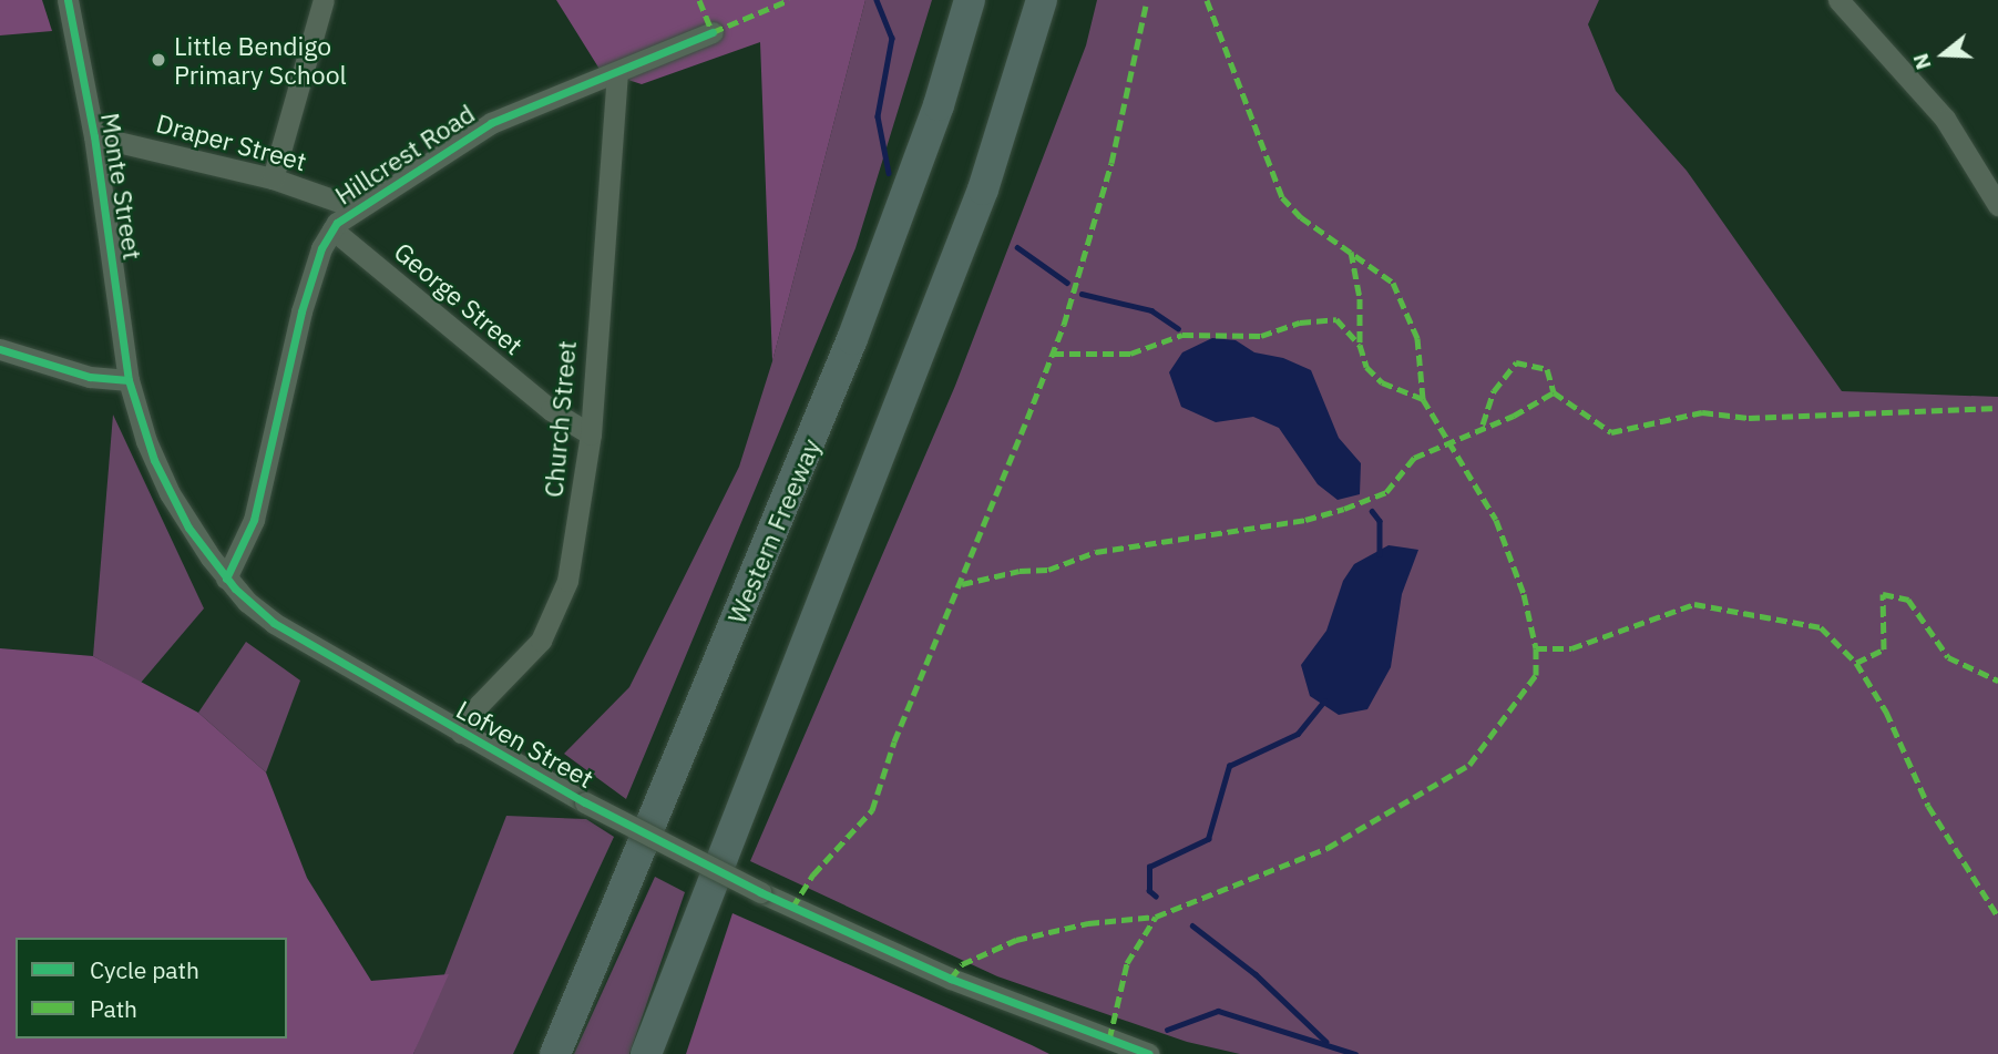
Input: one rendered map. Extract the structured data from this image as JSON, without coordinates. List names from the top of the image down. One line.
{"streets":{"highway":["Western Freeway"],"street":["Draper Street","Hillcrest Road","Monte Street","George Street","Church Street","Lofven Street"]},"crossings":[["Draper Street","Hillcrest Road"],["Draper Street","Monte Street"],["Hillcrest Road","George Street"],["Hillcrest Road","Church Street"],["Hillcrest Road","Lofven Street"],["Monte Street","Lofven Street"],["George Street","Church Street"],["Church Street","Lofven Street"]],"places":["Little Bendigo Primary School"],"legend":["Cycle path","Path"],"north":"left"}
